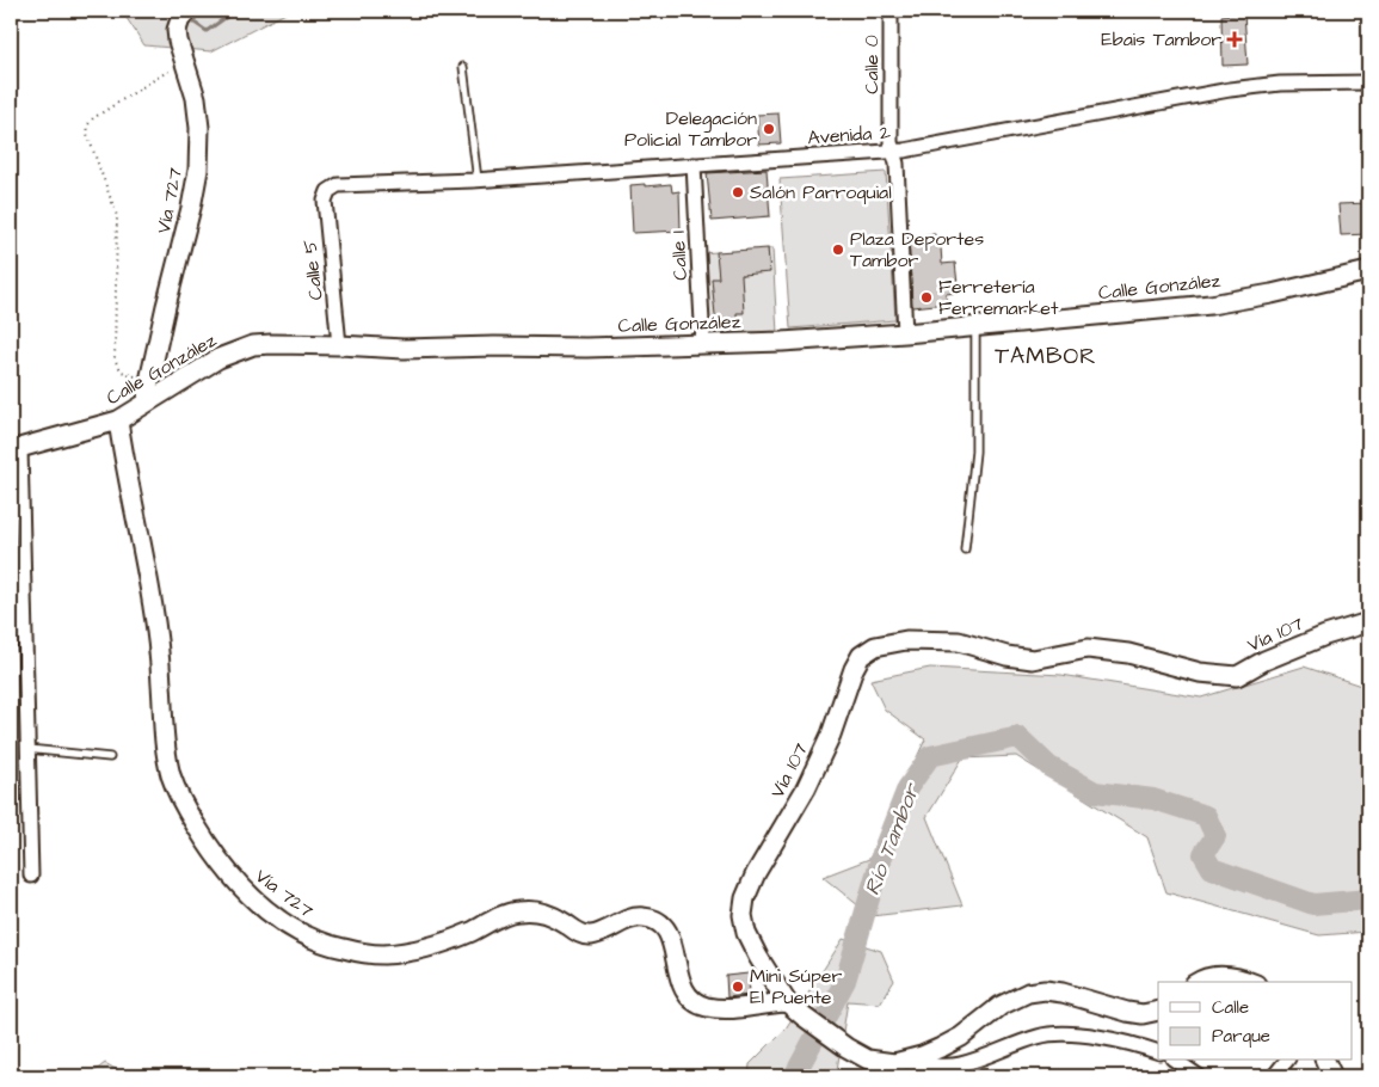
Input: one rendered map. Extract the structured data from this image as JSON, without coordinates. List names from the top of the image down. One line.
{"streets":{"street":["Calle 0","Avenida 2","Vía 727","Calle 1","Calle 5","Calle González","Vía 107"]},"crossings":[["Calle 0","Avenida 2"],["Calle 0","Calle González"],["Avenida 2","Calle 1"],["Avenida 2","Calle 5"],["Vía 727","Calle González"],["Vía 727","Vía 107"],["Calle 1","Calle González"],["Calle 5","Calle González"]],"districts":["TAMBOR"],"water":["Río Tambor"],"places":{"health":["Ebais Tambor"],"other":["Delegación Policial Tambor","Salón Parroquial","Plaza Deportes Tambor","Ferretería Ferremarket","Mini Súper El Puente"]},"legend":["Calle","Parque"]}
